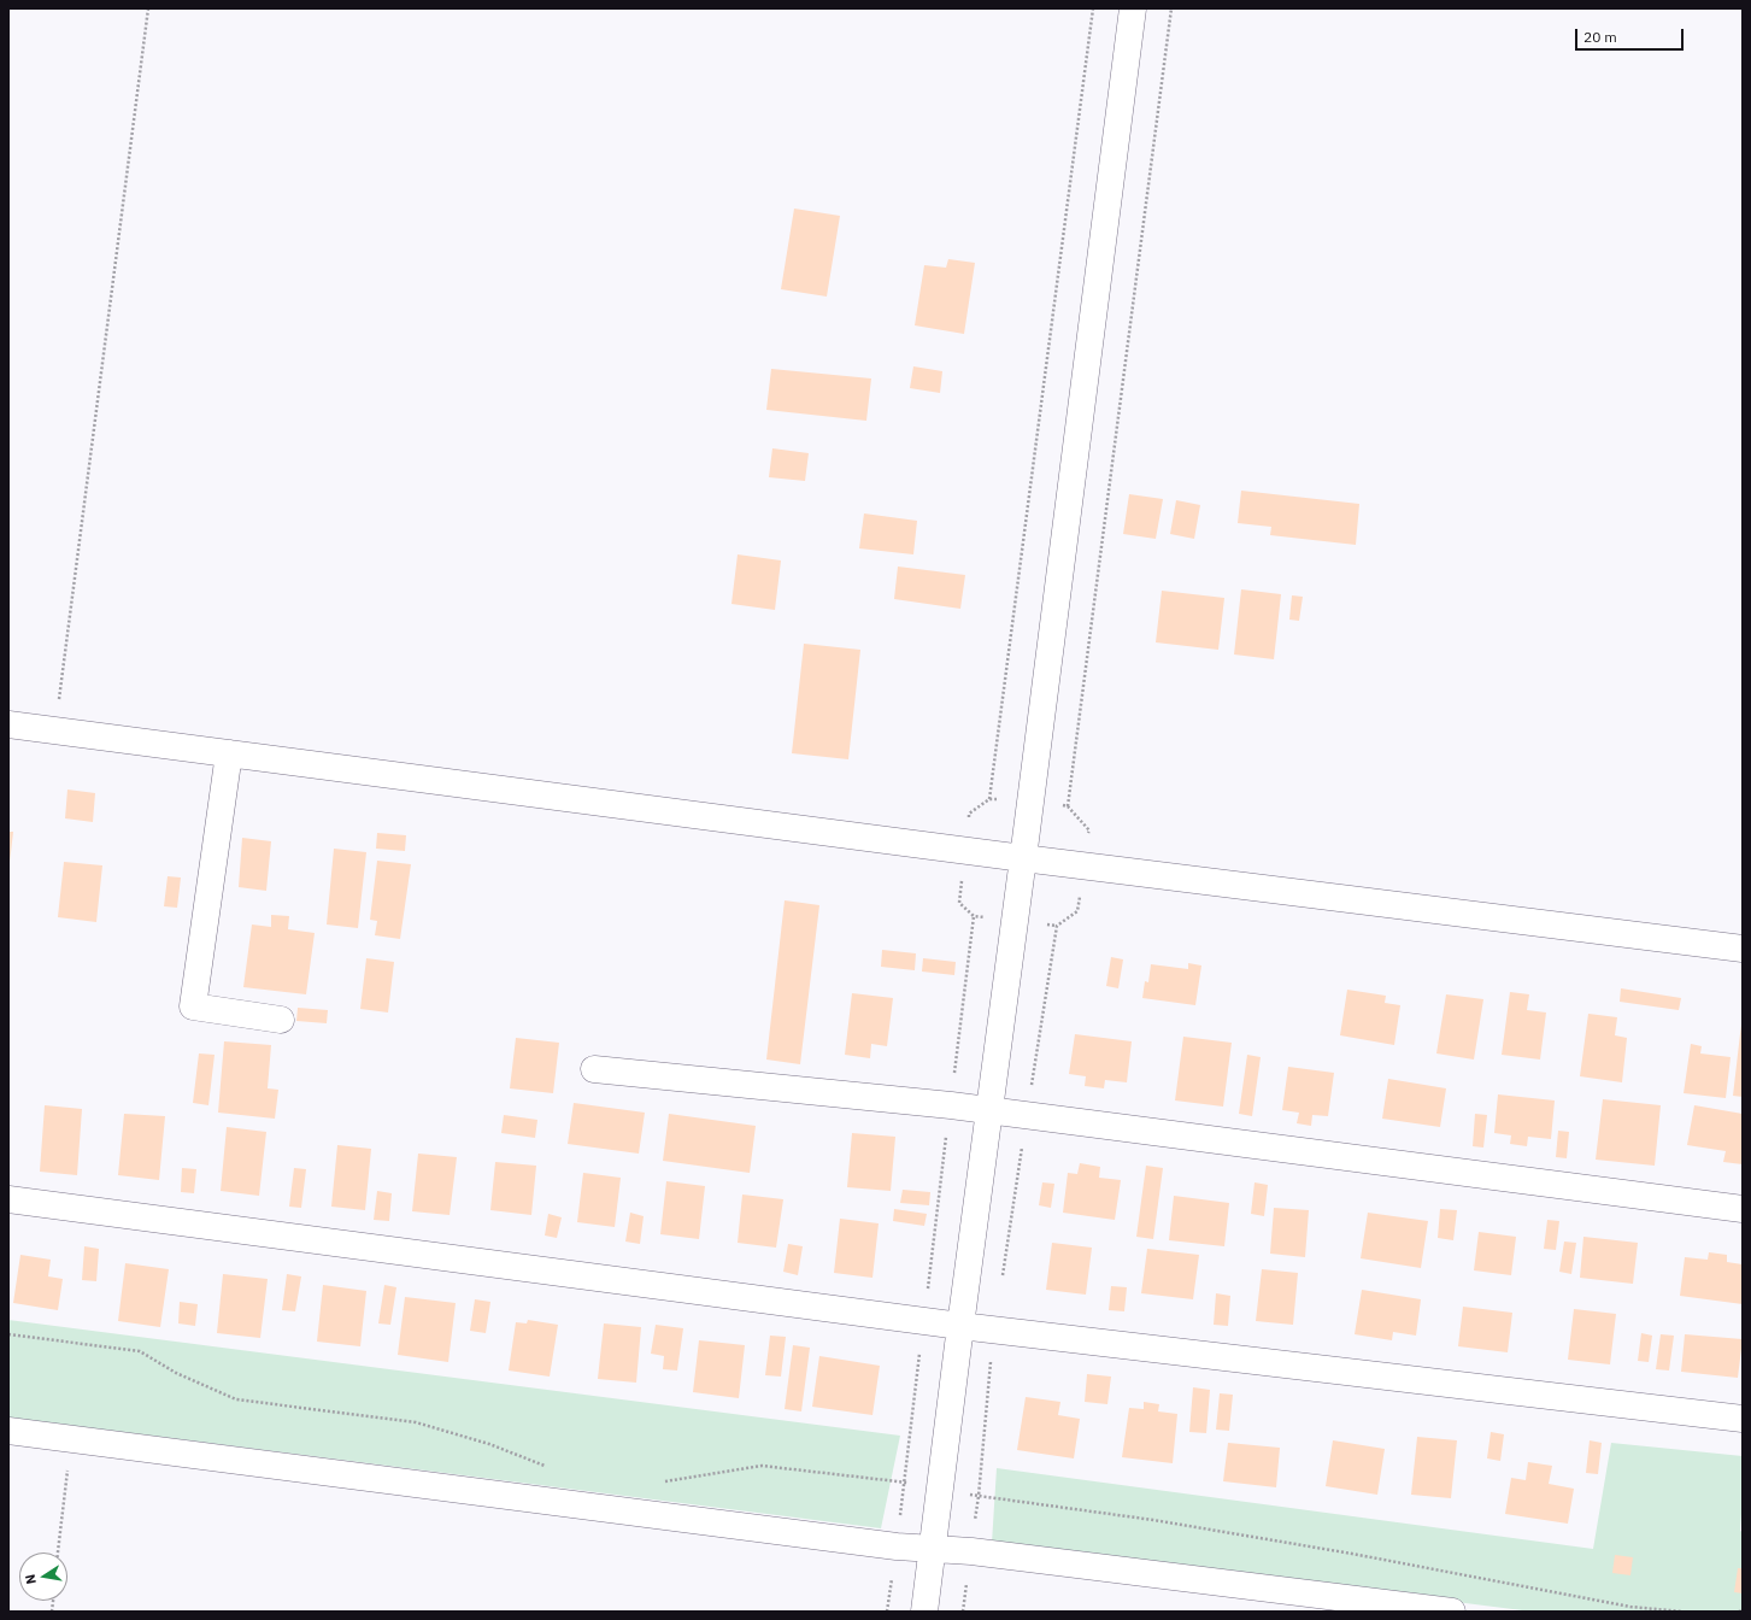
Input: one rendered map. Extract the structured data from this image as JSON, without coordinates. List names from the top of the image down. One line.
{"scale_bar":"20 m","north":"left"}
